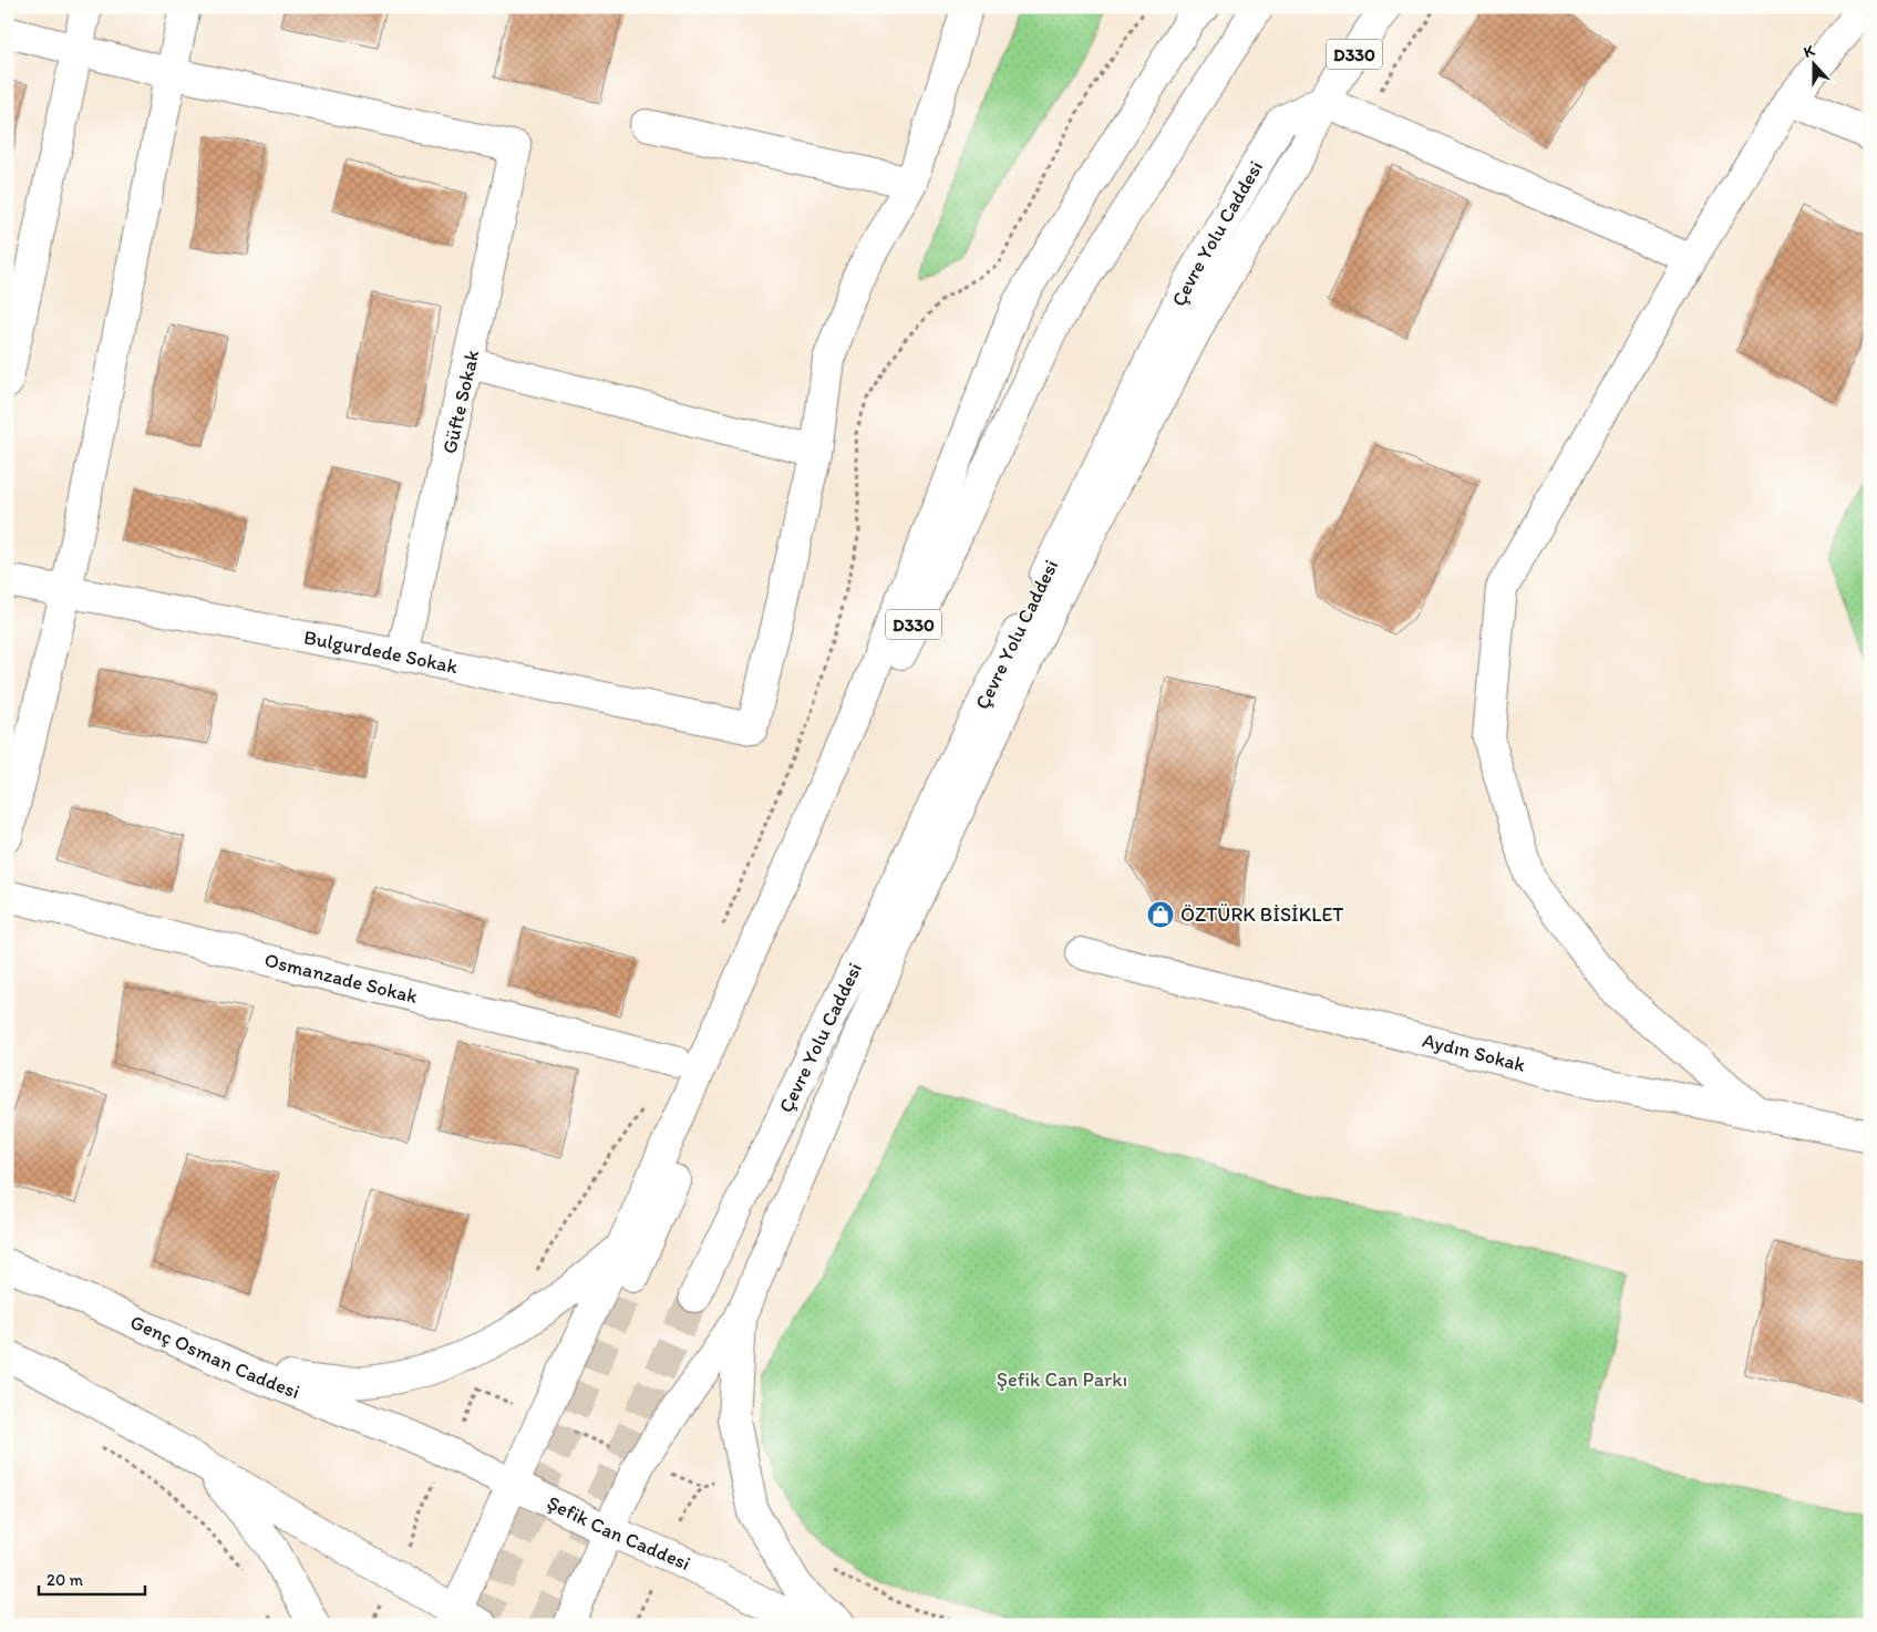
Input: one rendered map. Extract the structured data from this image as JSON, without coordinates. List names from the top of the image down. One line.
{"streets":{"main road":["D330","Çevre Yolu Caddesi","Güfte Sokak","Bulgurdede Sokak","Osmanzade Sokak","Aydın Sokak","Genç Osman Caddesi","Şefik Can Caddesi"]},"crossings":[["Güfte Sokak","Bulgurdede Sokak"],["Genç Osman Caddesi","Şefik Can Caddesi"]],"parks":["Şefik Can Parkı"],"places":{"shop":["ÖZTÜRK BİSİKLET"]},"scale_bar":"20 m","north":"top"}
